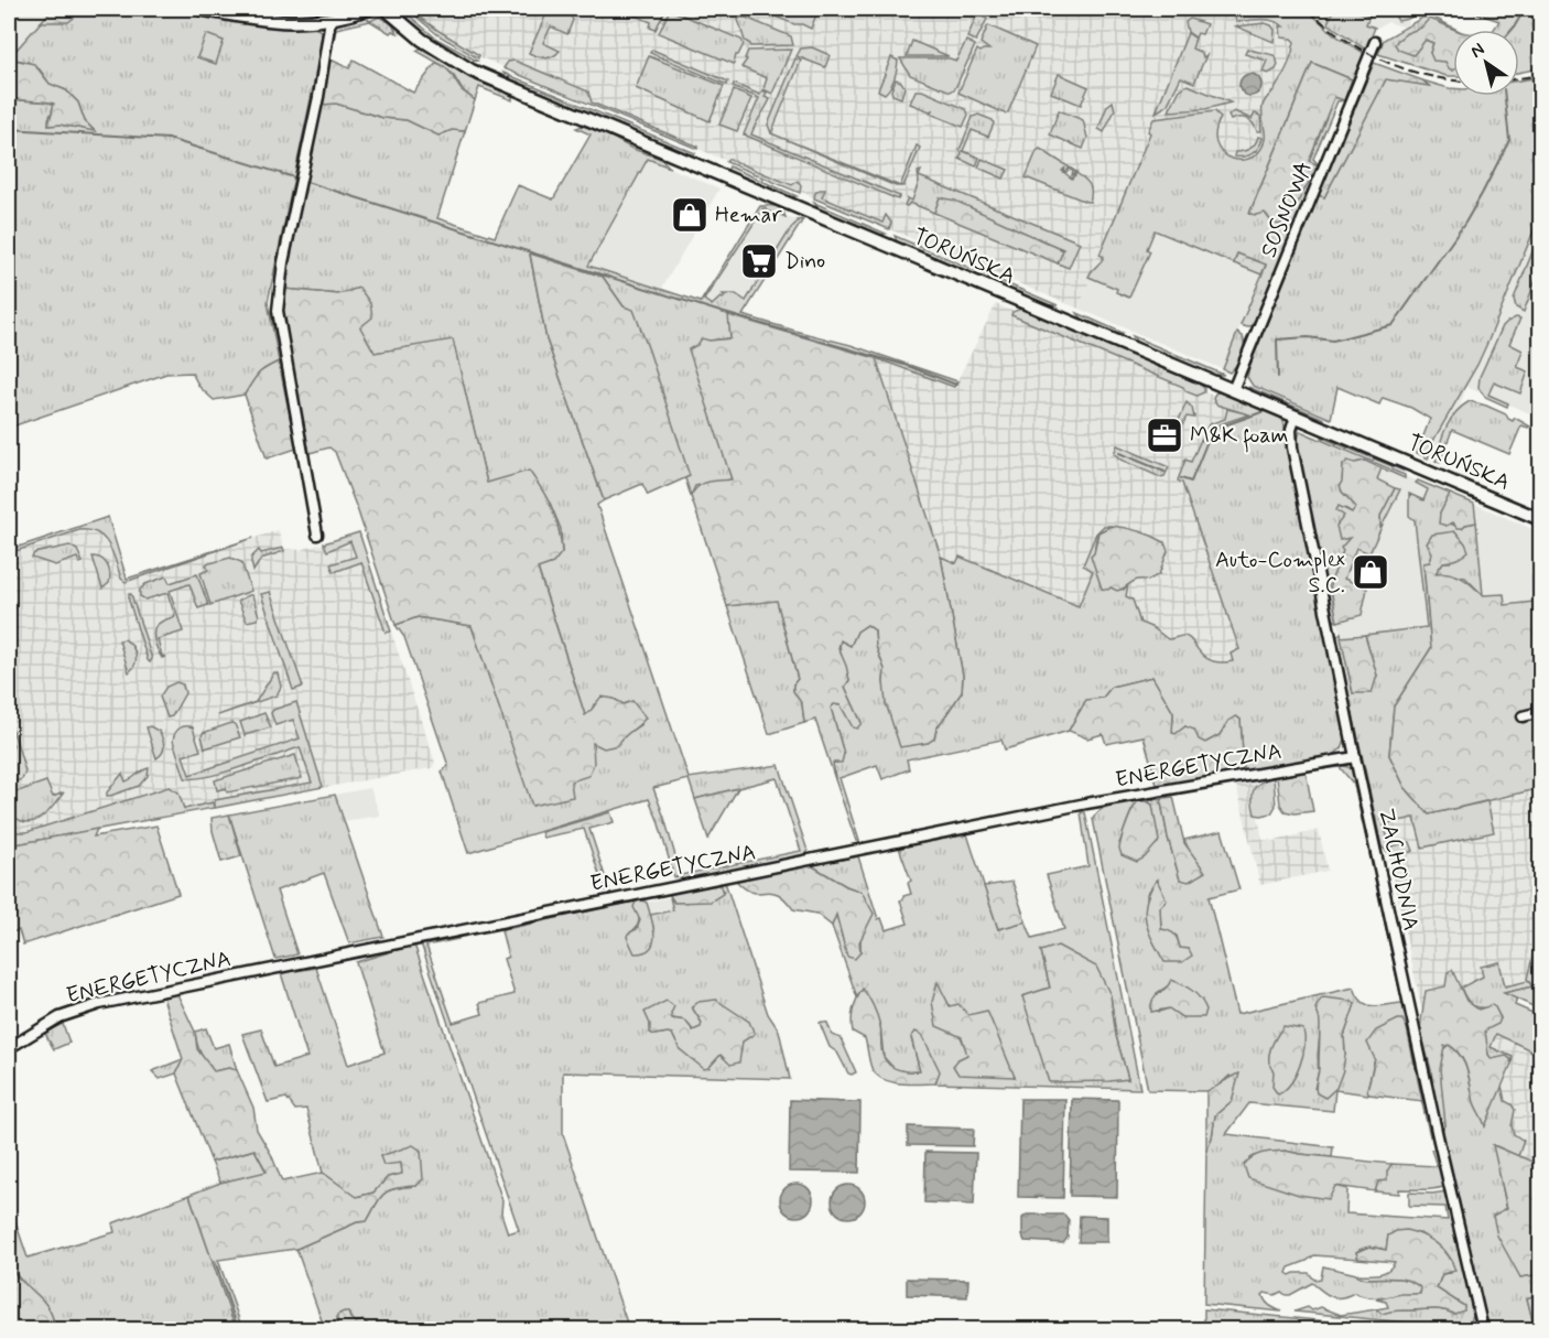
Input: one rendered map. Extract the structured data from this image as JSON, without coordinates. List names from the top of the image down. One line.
{"streets":{"street":["SOSNOWA","TORUŃSKA","ENERGETYCZNA","ZACHODNIA"]},"crossings":[["SOSNOWA","TORUŃSKA"],["TORUŃSKA","ZACHODNIA"],["ENERGETYCZNA","ZACHODNIA"]],"places":{"shop":["Hemar","Auto-Complex S.C."],"supermarket":["Dino"],"office":["M&K foam"]},"north":"top left"}
